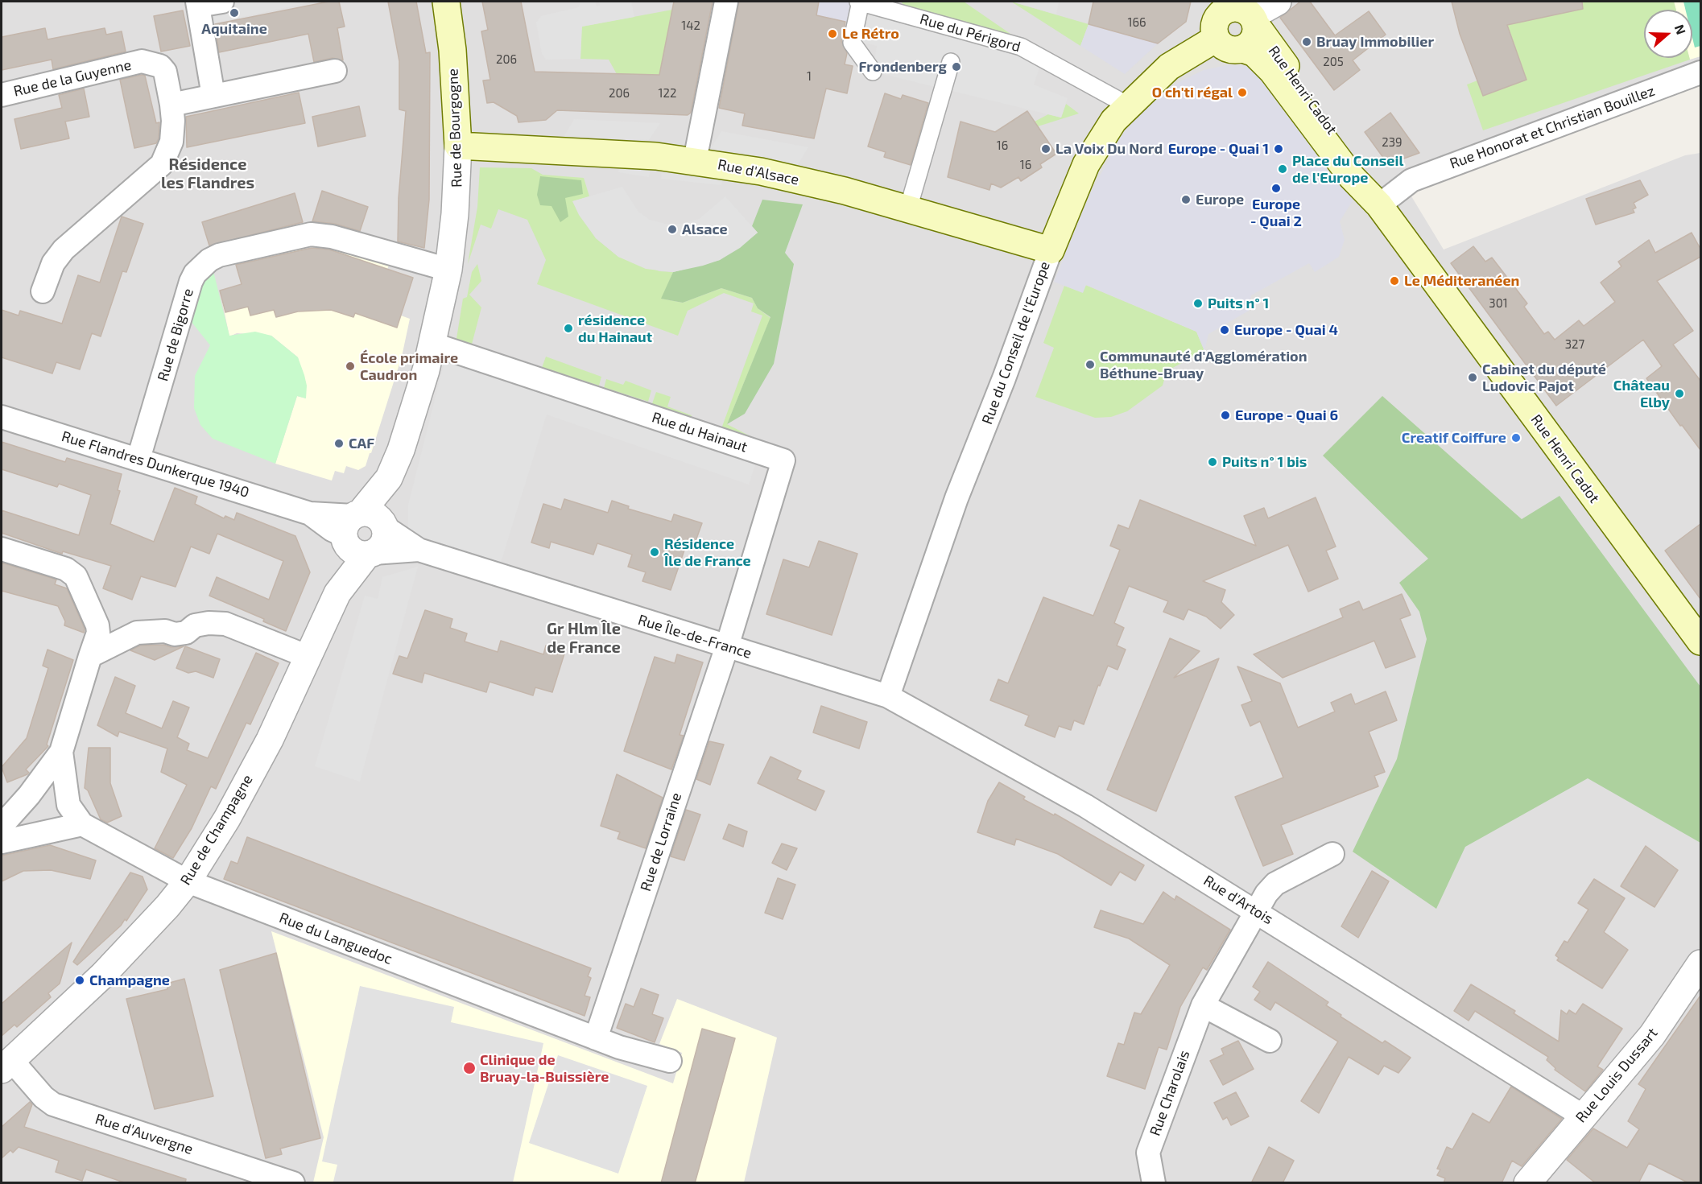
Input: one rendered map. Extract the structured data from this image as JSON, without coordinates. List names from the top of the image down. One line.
{"streets":{"main road":["Rue Henri Cadot","Rue de Bourgogne","Rue d'Alsace","Rue du Conseil de l'Europe"],"street":["Rue du Périgord","Rue de la Guyenne","Rue Honorat et Christian Bouillez","Rue de Bigorre","Rue du Hainaut","Rue Flandres Dunkerque 1940","Rue Île-de-France","Rue de Champagne","Rue de Lorraine","Rue d'Artois","Rue du Languedoc","Rue Louis Dussart","Rue Charolais","Rue d'Auvergne"]},"crossings":[["Rue du Périgord","Rue du Conseil de l'Europe"],["Rue Henri Cadot","Rue Honorat et Christian Bouillez"],["Rue Henri Cadot","Rue du Conseil de l'Europe"],["Rue de Bourgogne","Rue d'Alsace"],["Rue de Bourgogne","Rue de Bigorre"],["Rue de Bourgogne","Rue du Hainaut"],["Rue de Bourgogne","Rue Flandres Dunkerque 1940"],["Rue de Bourgogne","Rue Île-de-France"],["Rue de Bourgogne","Rue de Champagne"],["Rue d'Alsace","Rue du Conseil de l'Europe"],["Rue de Bigorre","Rue Flandres Dunkerque 1940"],["Rue du Conseil de l'Europe","Rue Île-de-France"],["Rue du Conseil de l'Europe","Rue d'Artois"],["Rue du Hainaut","Rue Île-de-France"],["Rue du Hainaut","Rue de Lorraine"],["Rue Flandres Dunkerque 1940","Rue Île-de-France"],["Rue Flandres Dunkerque 1940","Rue de Champagne"],["Rue Île-de-France","Rue de Champagne"],["Rue Île-de-France","Rue de Lorraine"],["Rue Île-de-France","Rue d'Artois"],["Rue de Champagne","Rue du Languedoc"],["Rue de Champagne","Rue d'Auvergne"],["Rue de Lorraine","Rue du Languedoc"],["Rue d'Artois","Rue Louis Dussart"],["Rue d'Artois","Rue Charolais"]],"districts":["Résidence les Flandres","Gr Hlm Île de France"],"places":["Aquitaine","Le Rétro","Bruay Immobilier","Frondenberg","O ch'ti régal","La Voix Du Nord","Europe - Quai 1","Place du Conseil de l'Europe","Europe - Quai 2","Europe","Alsace","Le Méditeranéen","Puits n° 1","résidence du Hainaut","Europe - Quai 4","Communauté d'Agglomération Béthune-Bruay","École primaire Caudron","Cabinet du député Ludovic Pajot","Château Elby","Europe - Quai 6","Creatif Coiffure","CAF","Puits n° 1 bis","Résidence Île de France","Champagne","Clinique de Bruay-la-Buissière"],"house_numbers":["166","142","206","205","1","206","122","239","16","16","301","327"],"north":"right"}
